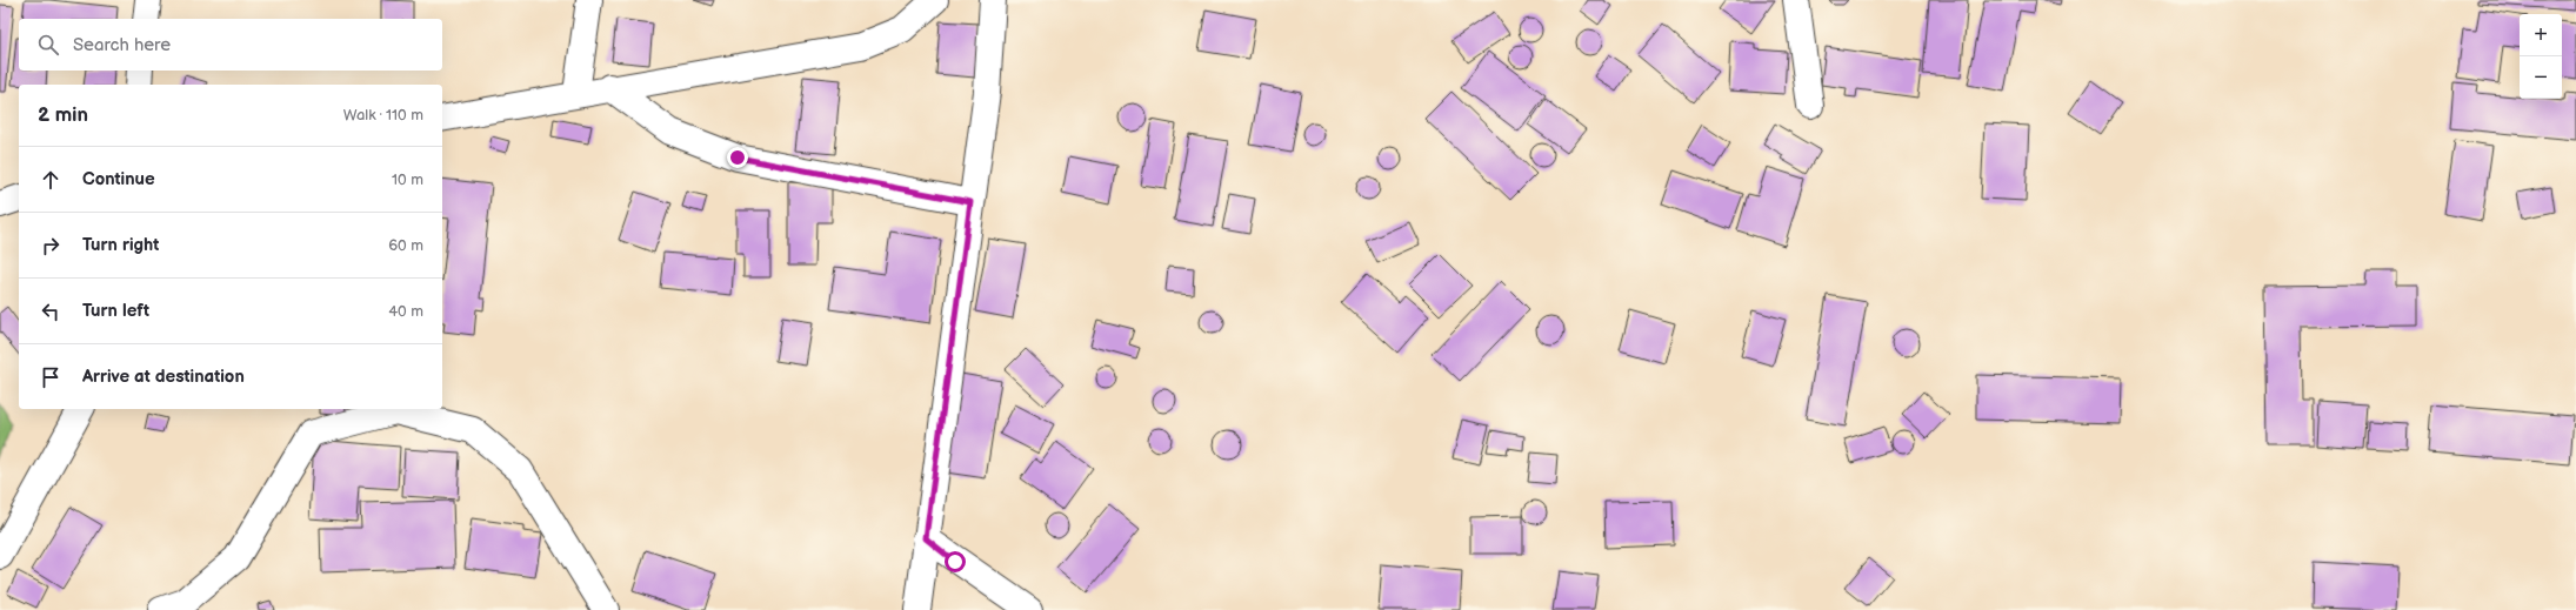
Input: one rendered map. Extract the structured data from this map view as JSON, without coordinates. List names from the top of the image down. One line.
{"page":{"map_buttons":["+","−"],"search":"Search here","heading":["2 min","Walk · 110 m"],"list":[["Continue","10 m"],["Turn right","60 m"],["Turn left","40 m"],"Arrive at destination"]}}
